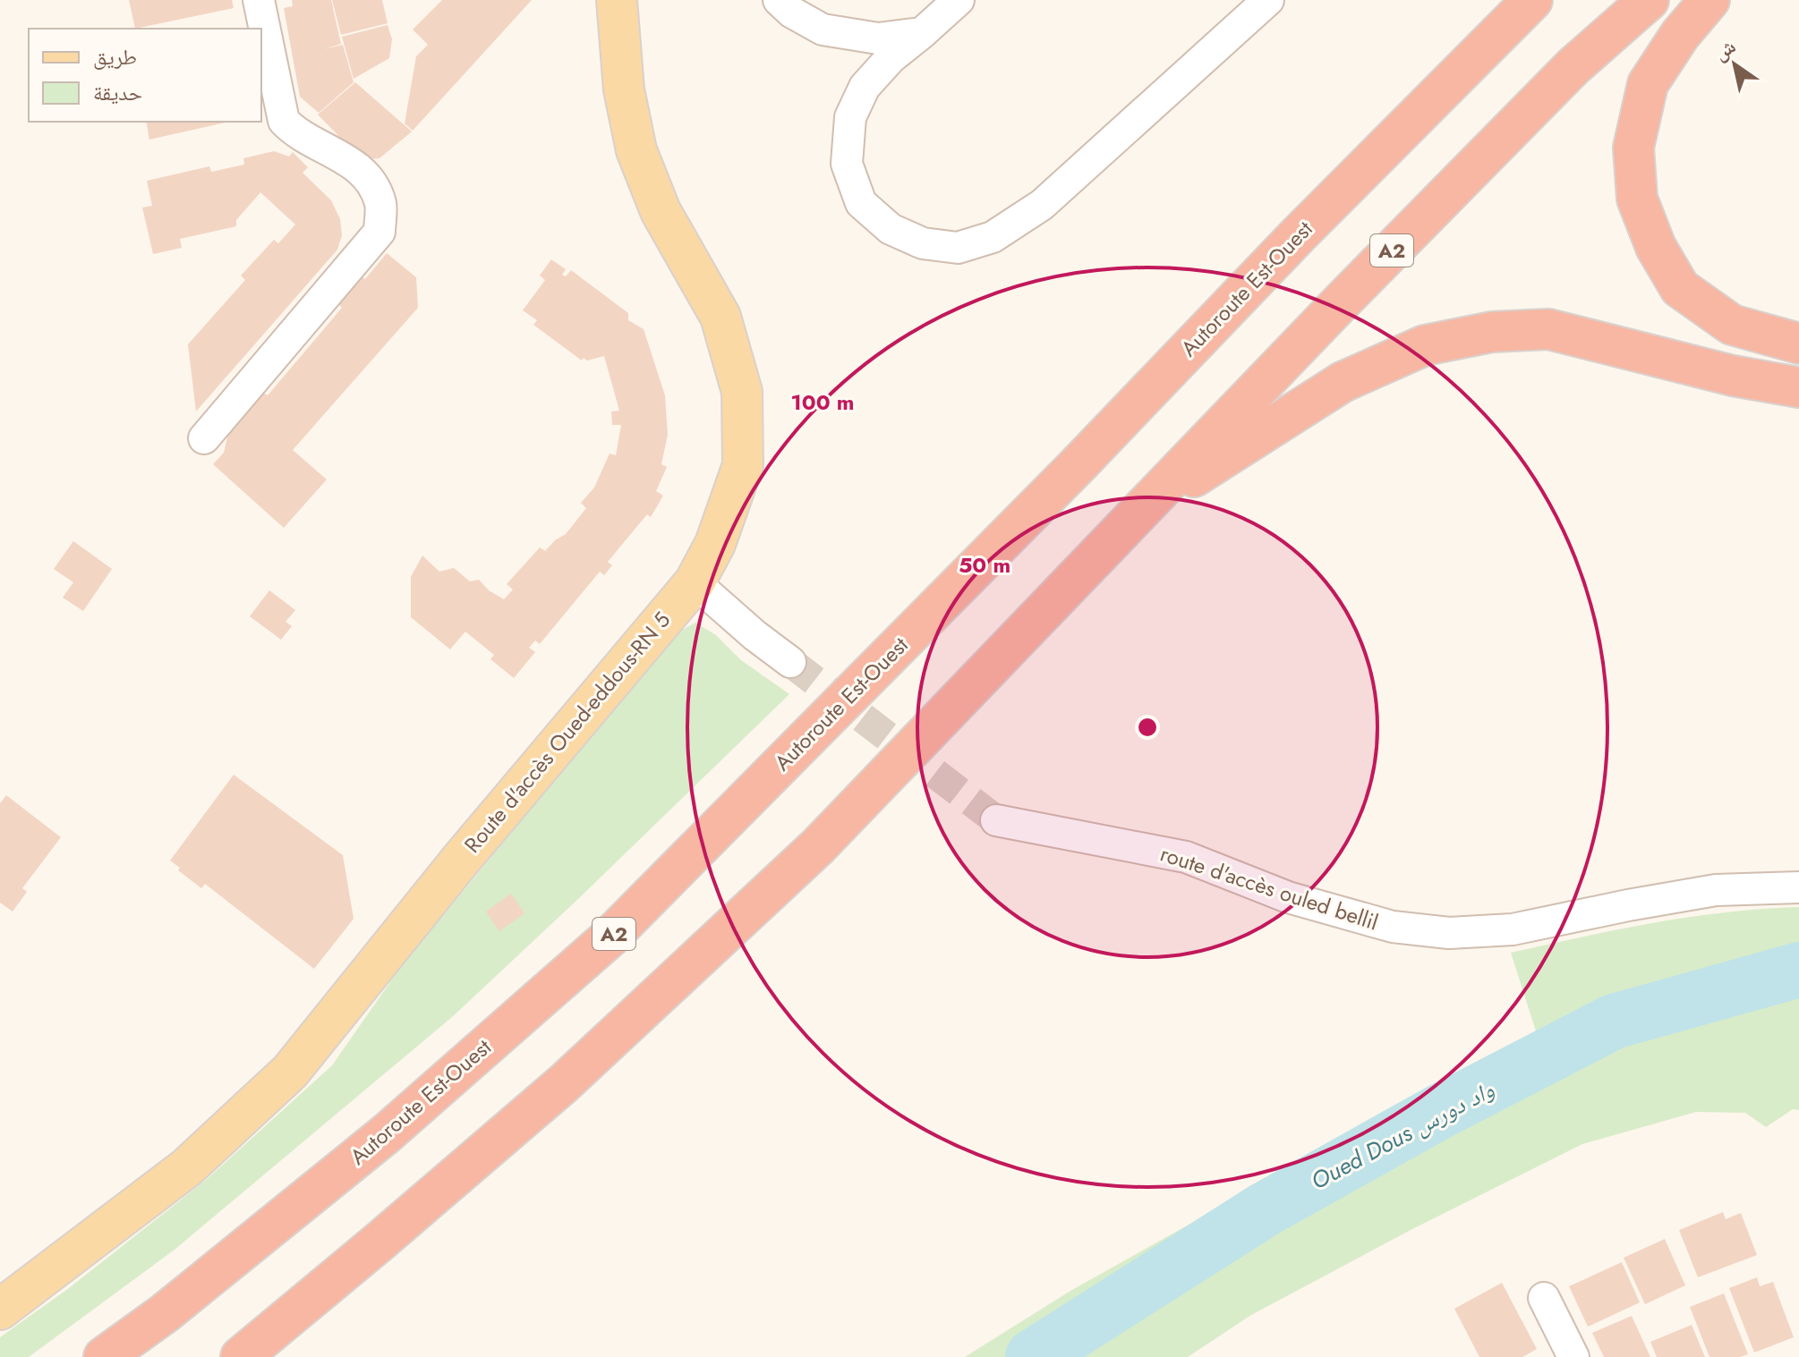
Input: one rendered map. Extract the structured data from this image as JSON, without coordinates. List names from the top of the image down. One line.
{"streets":{"highway":["A2","Autoroute Est-Ouest"],"main road":["Route d'accès Oued-eddous-RN 5"],"street":["route d'accès ouled bellil"]},"water":["Oued Dous واد دورس"],"legend":["طريق","حديقة"],"north":"top left","rings":["100 m","50 m"]}
